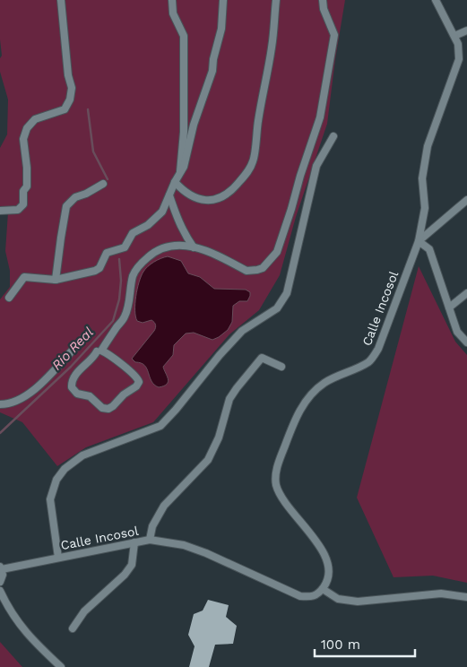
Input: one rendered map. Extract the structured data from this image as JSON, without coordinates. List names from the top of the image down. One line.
{"streets":{"street":["Calle Incosol"]},"water":["Rio Real"],"scale_bar":"100 m"}
